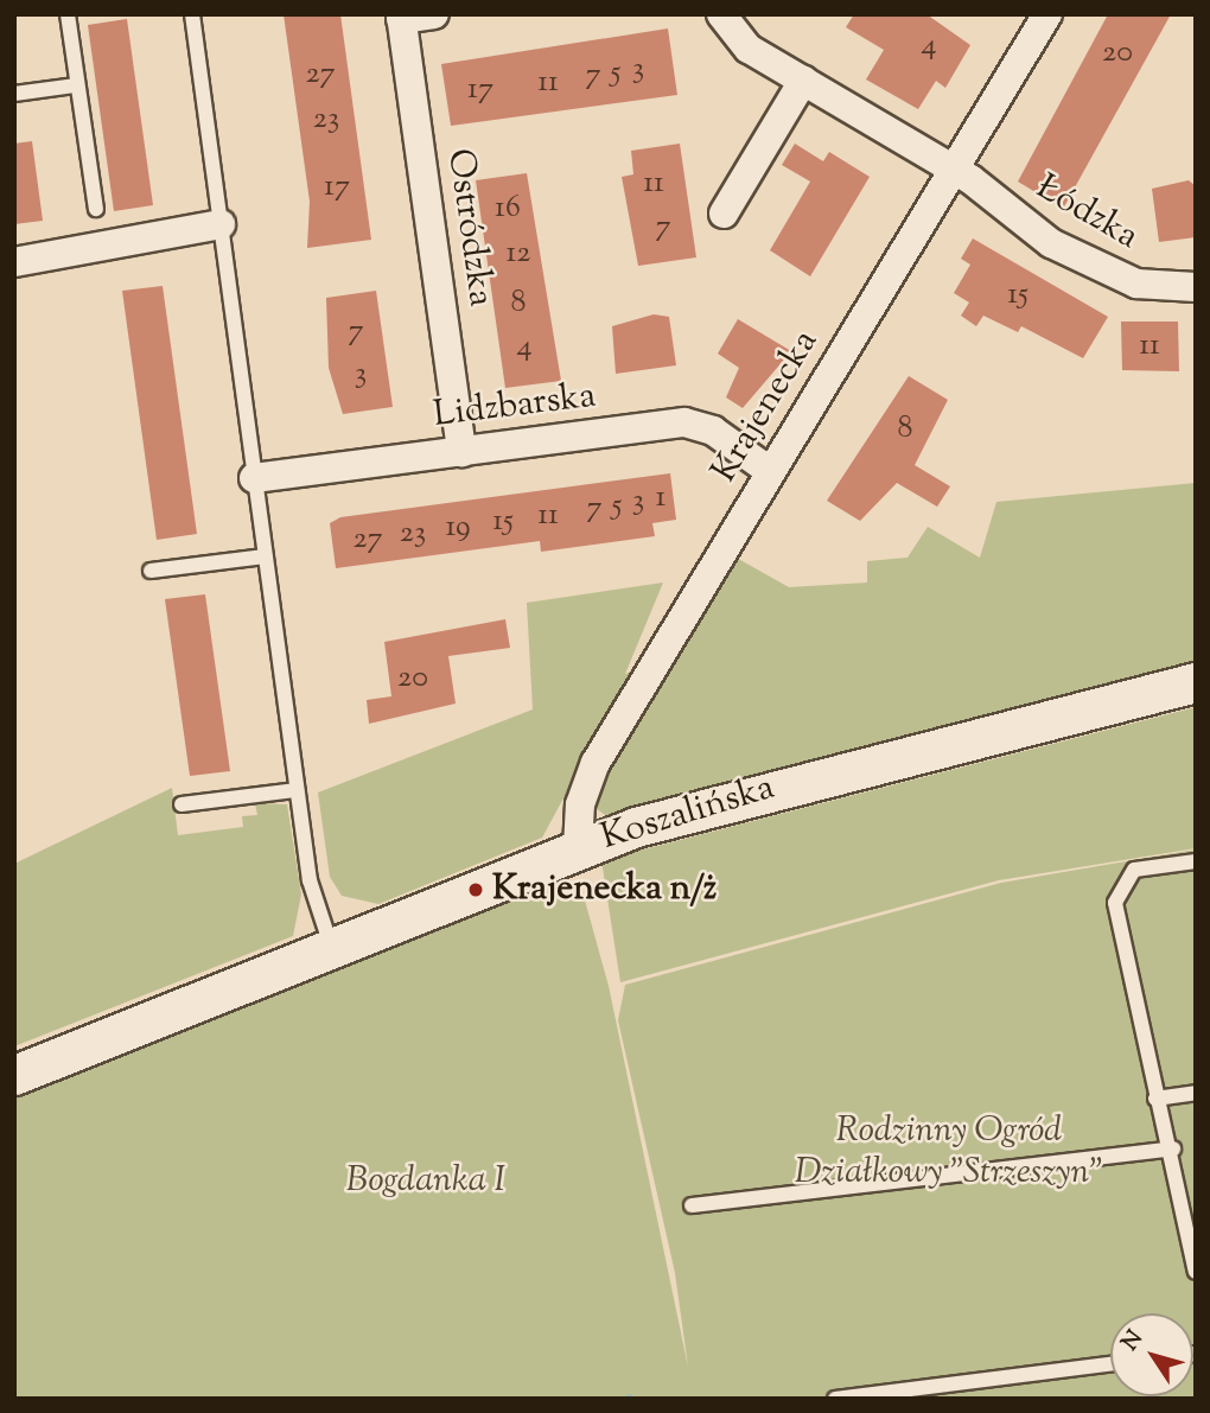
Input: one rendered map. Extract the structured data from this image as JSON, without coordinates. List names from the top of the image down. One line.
{"streets":{"street":["Łódzka","Ostródzka","Lidzbarska","Krajenecka","Koszalińska"]},"crossings":[["Łódzka","Krajenecka"],["Ostródzka","Lidzbarska"],["Lidzbarska","Krajenecka"],["Krajenecka","Koszalińska"]],"parks":["Rodzinny Ogród Działkowy \"Strzeszyn\"","Bogdanka I"],"places":["Krajenecka n/ż"],"house_numbers":["4","20","3","5","27","7","11","17","23","11","17","16","7","12","15","8","7","11","4","3","8","1","3","5","7","11","15","19","23","27","20"],"north":"top left"}
